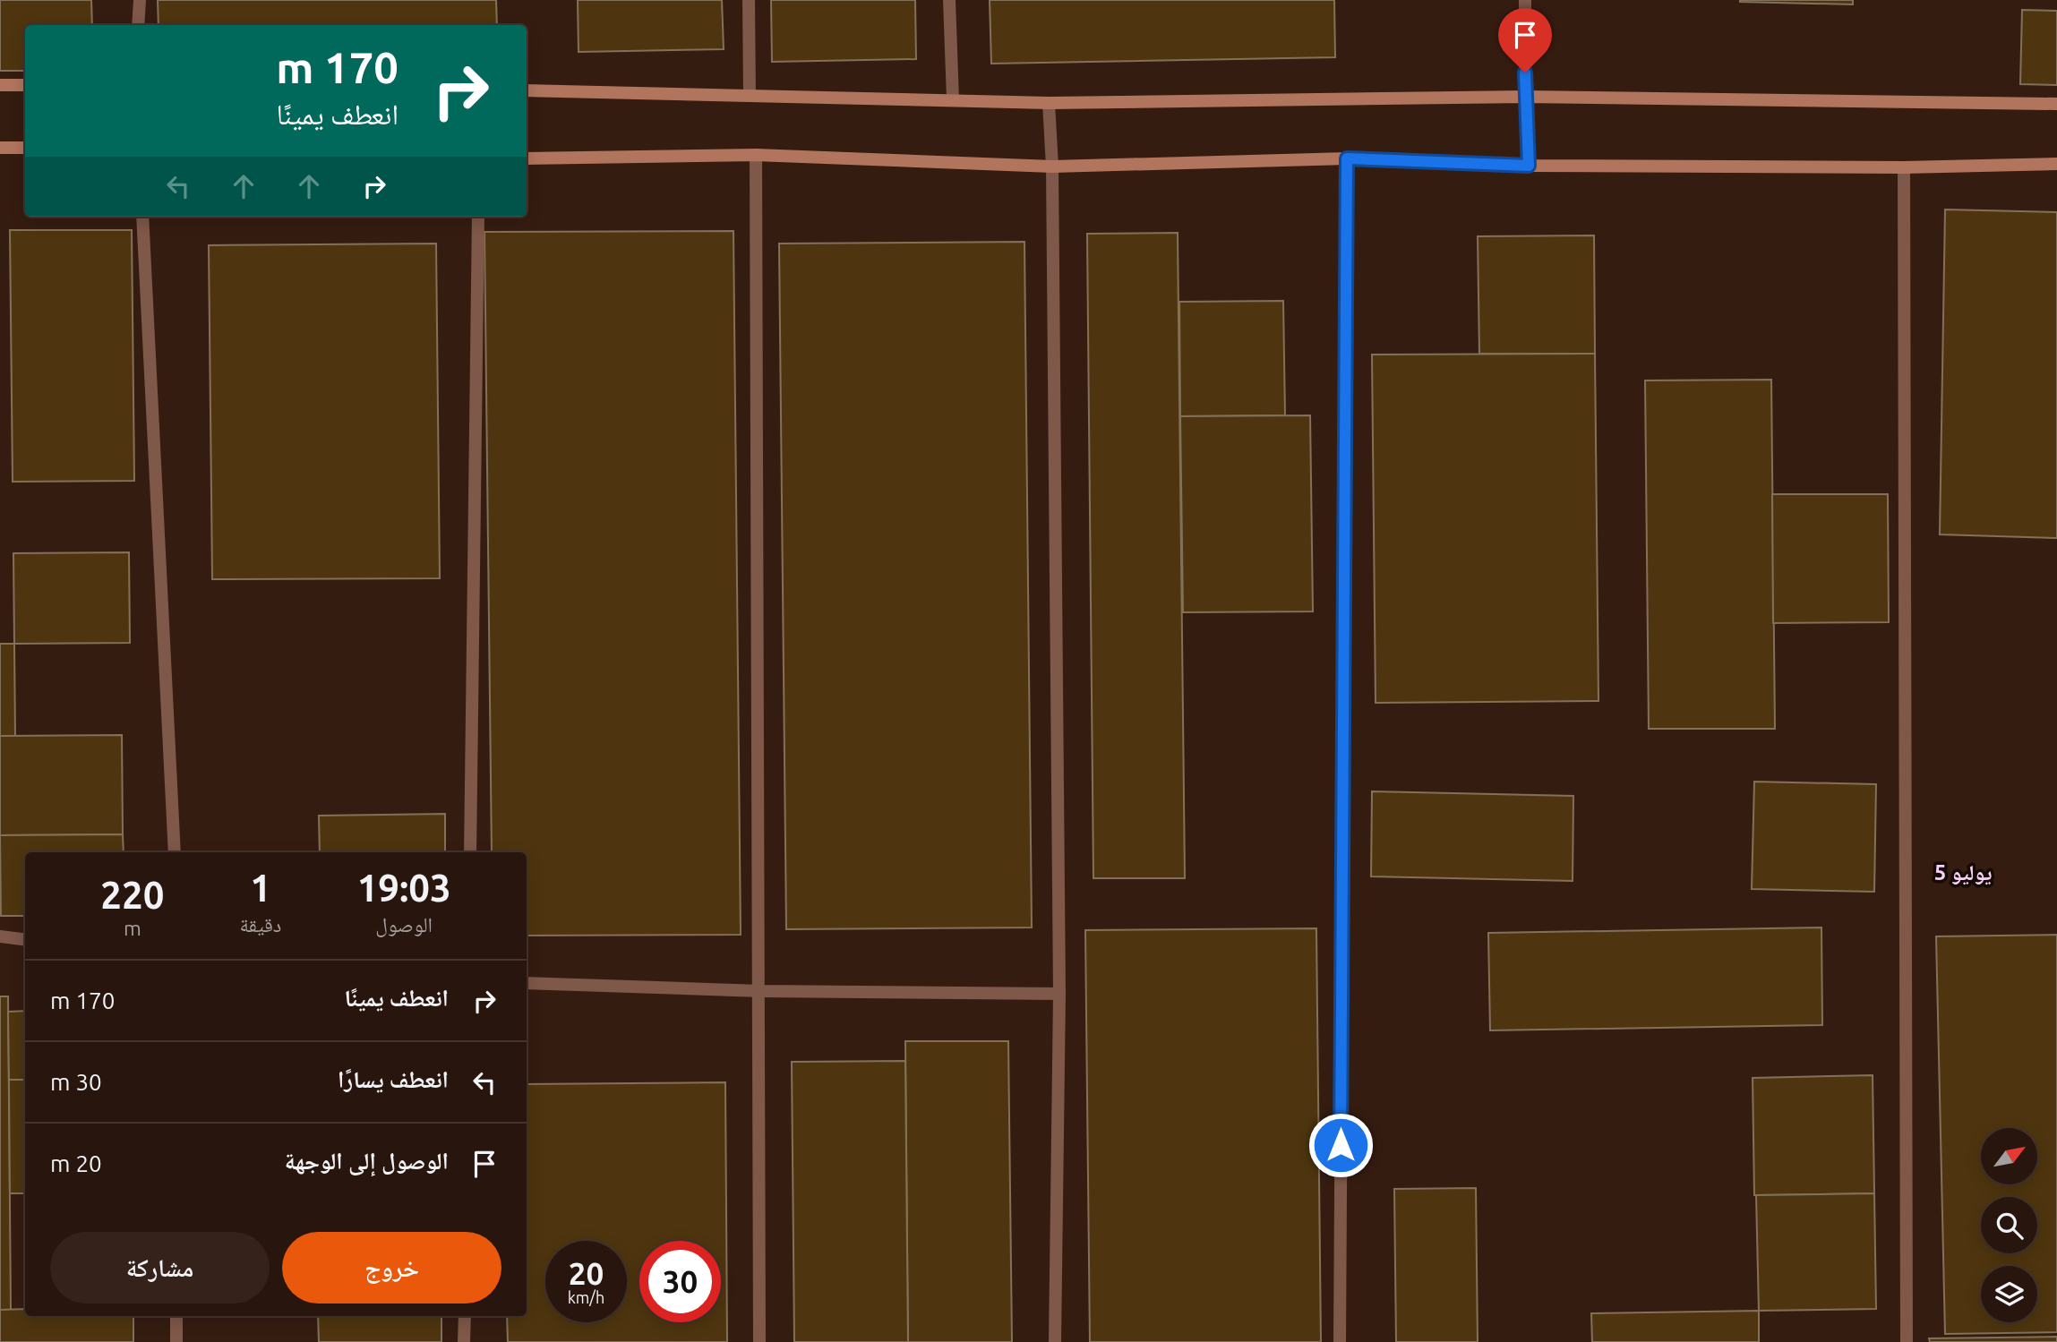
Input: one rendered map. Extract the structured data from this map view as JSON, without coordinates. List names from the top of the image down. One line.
{"districts":["5 يوليو"],"north":"top right","page":{"turn":["170 m","انعطف يمينًا"],"eta":["19:03","الوصول","1","دقيقة","220","m"],"list":[{"name":"انعطف يمينًا","value":"170 m"},{"name":"انعطف يسارًا","value":"30 m"},{"name":"الوصول إلى الوجهة","value":"20 m"}],"buttons":["خروج","مشاركة"],"speed":"20 km/h","limit":"30"}}
